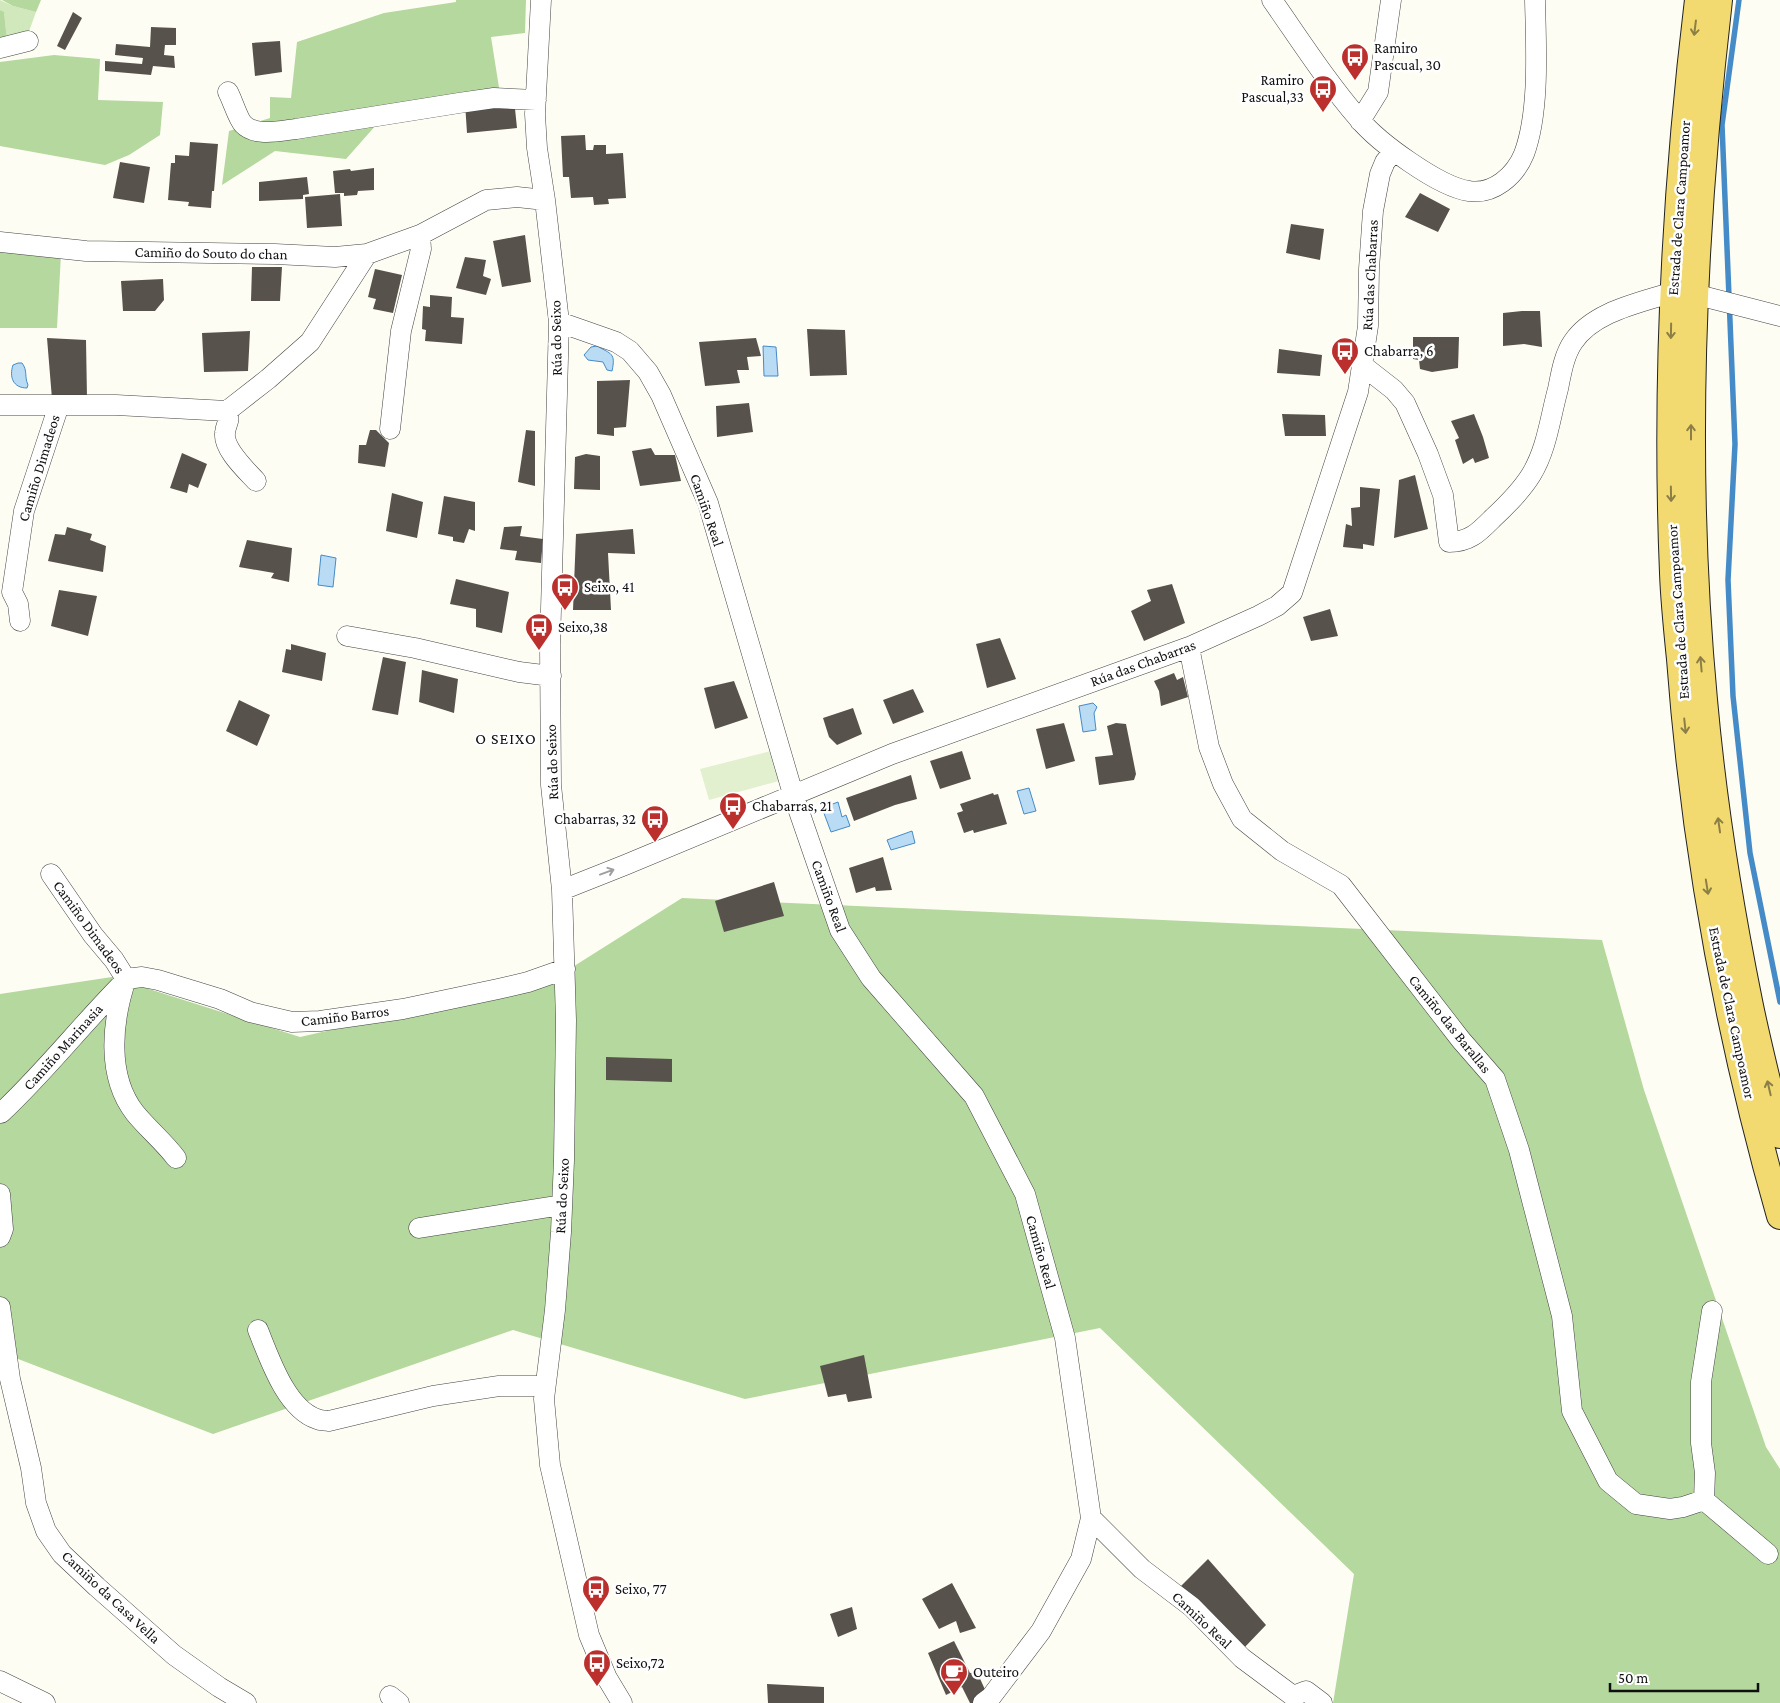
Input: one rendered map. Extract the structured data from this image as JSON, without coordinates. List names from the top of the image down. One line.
{"streets":{"main road":["Estrada de Clara Campoamor"],"street":["Camiño do Souto do chan","Rúa das Chabarras","Rúa do Seixo","Camiño Dimadeos","Camiño Real","Camiño Barros","Camiño das Barallas","Camiño Marinasia","Camiño da Casa Vella"]},"crossings":[["Camiño do Souto do chan","Rúa do Seixo"],["Rúa das Chabarras","Rúa do Seixo"],["Rúa das Chabarras","Camiño Real"],["Rúa das Chabarras","Camiño das Barallas"],["Rúa do Seixo","Camiño Real"],["Rúa do Seixo","Camiño Barros"],["Camiño Dimadeos","Camiño Barros"],["Camiño Dimadeos","Camiño Marinasia"],["Camiño Barros","Camiño Marinasia"]],"districts":["O SEIXO"],"places":{"bus stop":["Ramiro Pascual, 30","Ramiro Pascual,33","Chabarra, 6","Seixo, 41","Seixo,38","Chabarras, 21","Chabarras, 32","Seixo, 77","Seixo,72"],"cafe":["Outeiro"]},"scale_bar":"50 m"}
